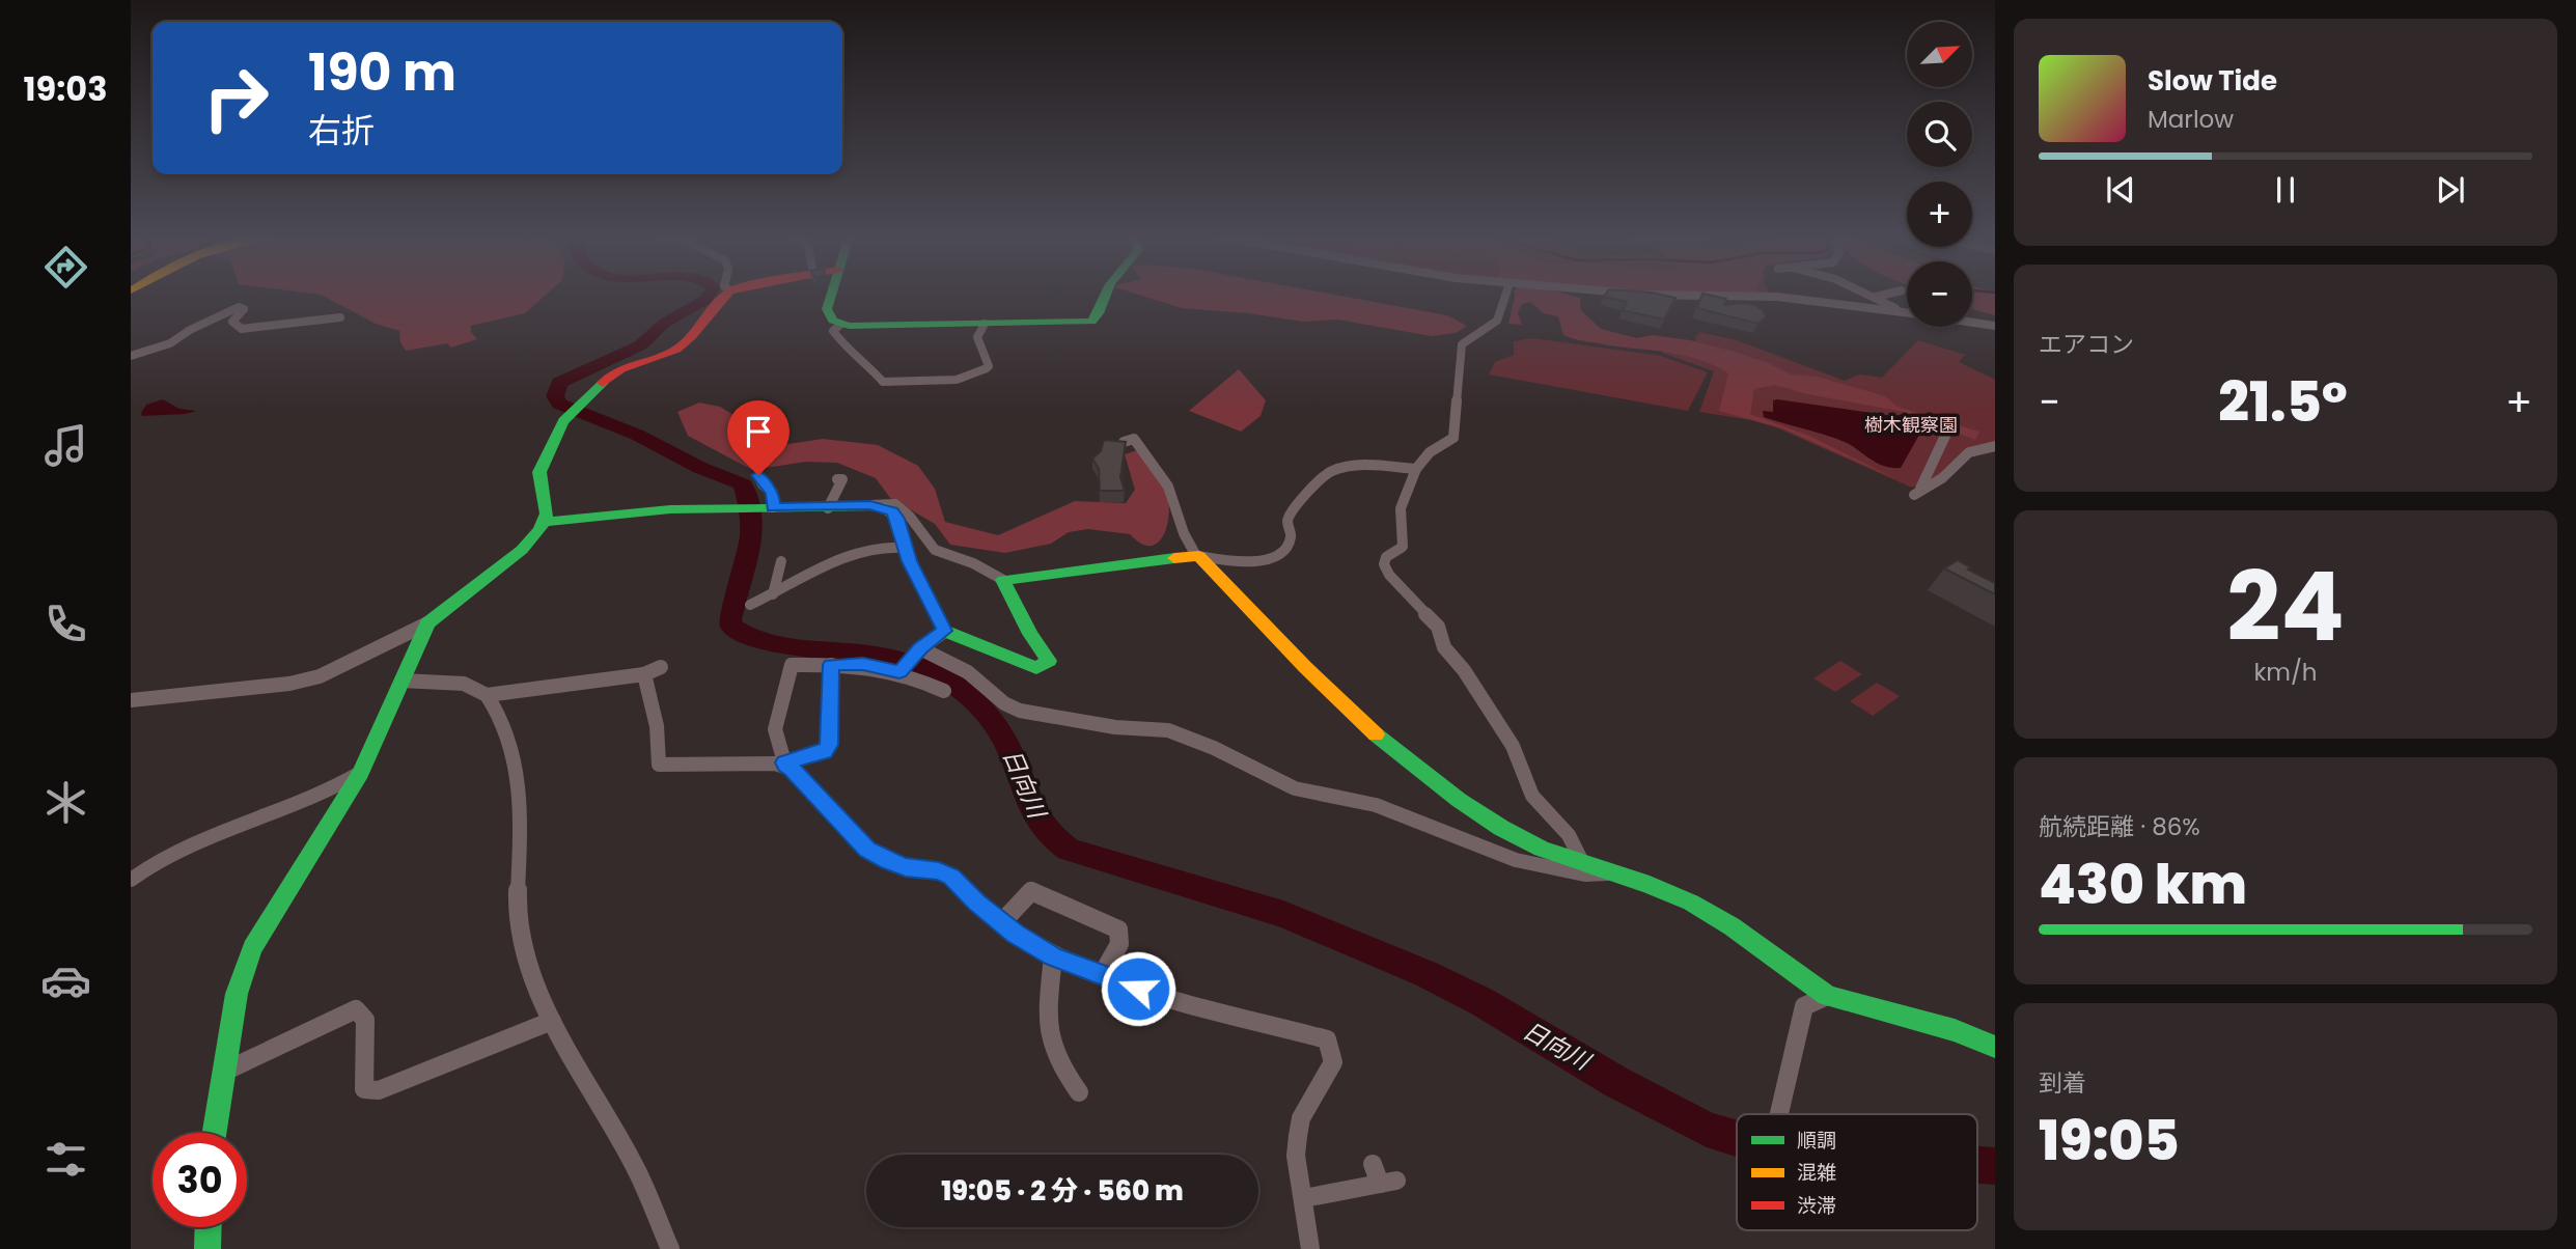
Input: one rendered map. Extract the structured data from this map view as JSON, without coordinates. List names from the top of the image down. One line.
{"water":["日向川"],"parks":["樹木観察園"],"legend":["順調","混雑","渋滞"],"north":"top right","page":{"tabs":"19:03","map_buttons":["+","−"],"turn":["190 m","右折"],"song":["Slow Tide","Marlow"],"tile":["エアコン",["24","km/h"],["航続距離 · 86%","430 km"],["到着","19:05"]],"heat":["−","21.5°","+"],"limit":"30","trip":"19:05 · 2 分 · 560 m"}}
